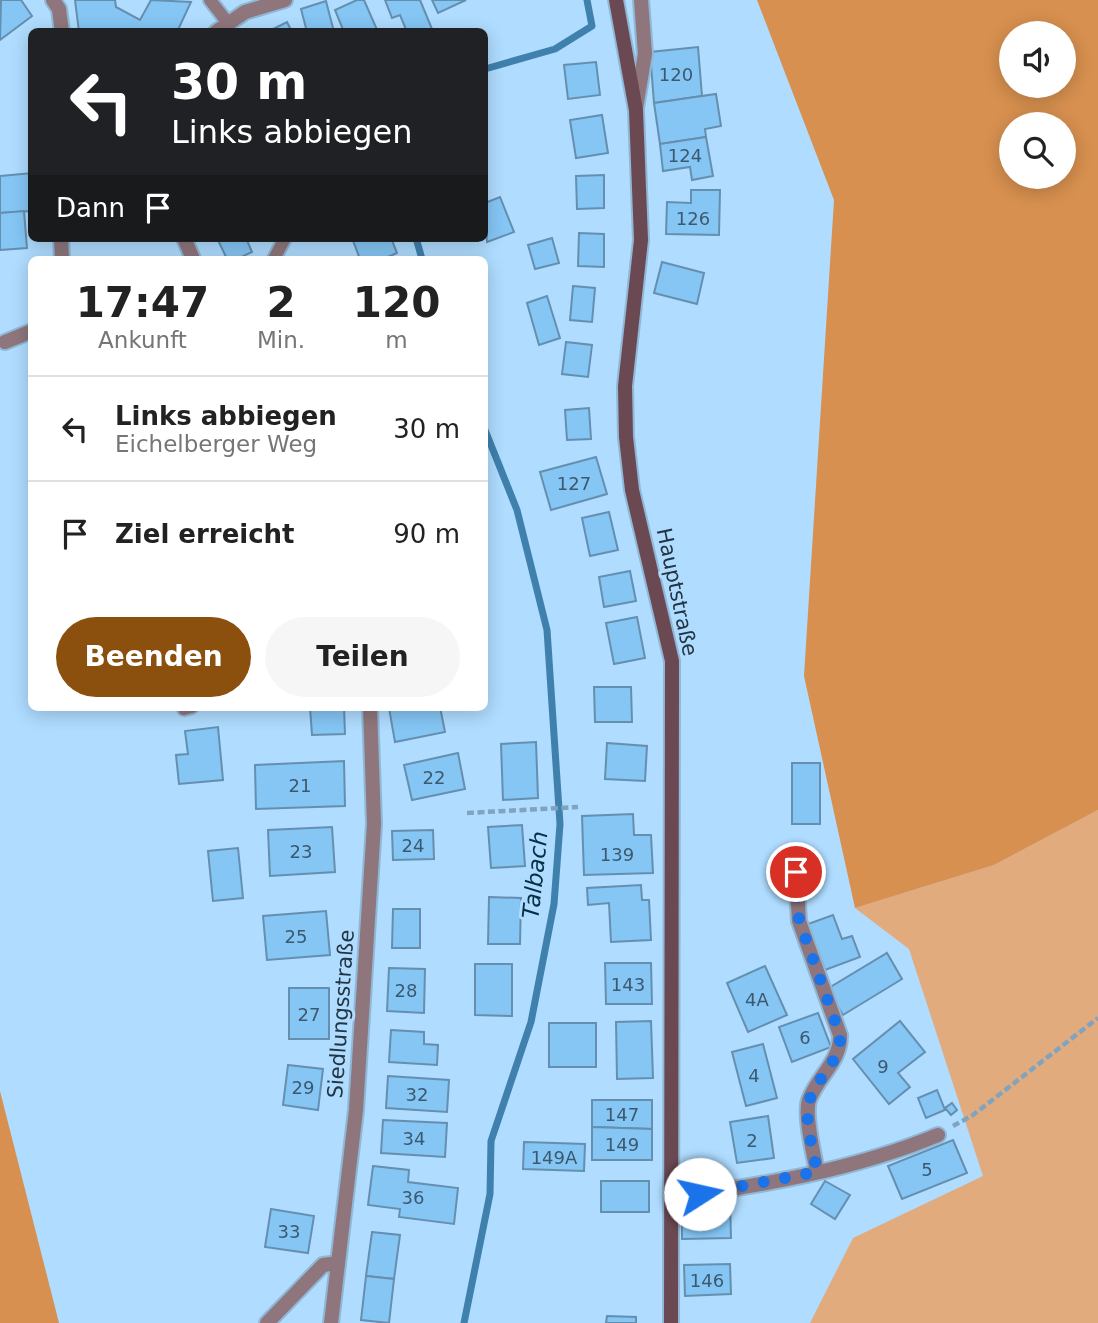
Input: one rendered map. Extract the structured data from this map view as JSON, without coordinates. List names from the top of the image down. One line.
{"streets":{"main road":["Hauptstraße"],"street":["Siedlungsstraße"]},"water":["Talbach"],"house_numbers":["120","124","126","127","22","21","24","23","139","25","143","28","4A","27","6","9","4","29","32","147","34","2","149","149A","5","36","33","146"],"page":{"turn":["30 m","Links abbiegen"],"then":"Dann","eta":["17:47","Ankunft","2","Min.","120","m"],"list":[{"name":"Links abbiegen","note":"Eichelberger Weg","value":"30 m"},{"name":"Ziel erreicht","value":"90 m"}],"buttons":["Beenden","Teilen"]}}
